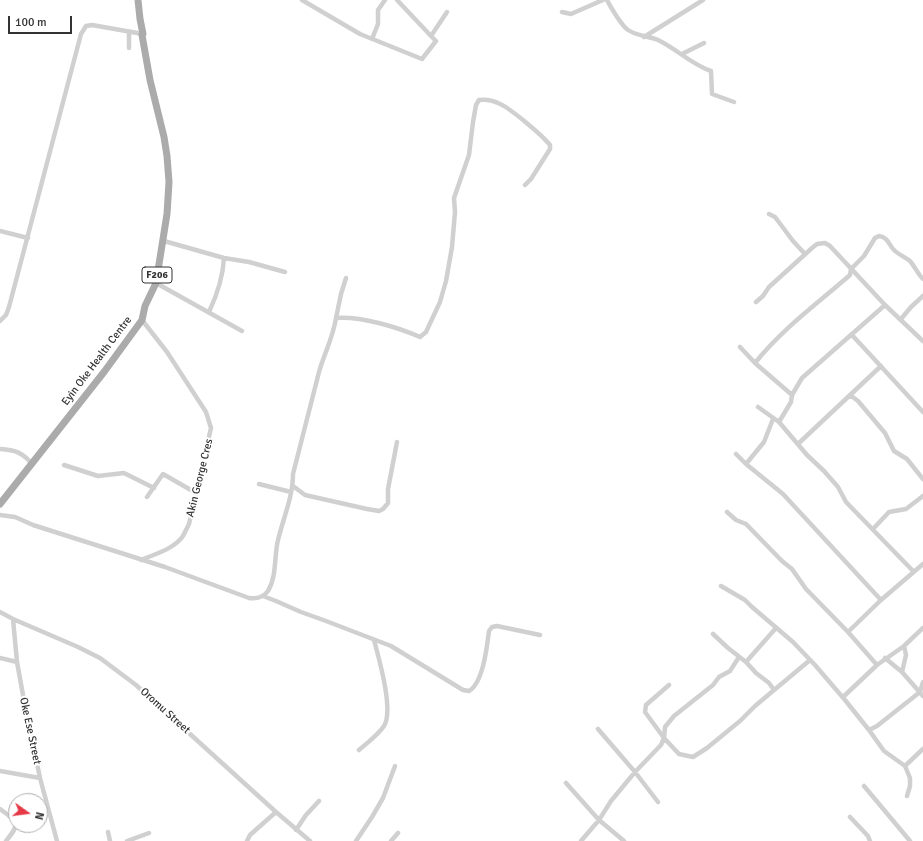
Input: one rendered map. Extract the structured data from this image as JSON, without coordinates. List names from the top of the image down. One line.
{"streets":{"main road":["F206","Eyin Oke Health Centre"],"street":["Akin George Cres","Oromu Street","Oke Ese Street"]},"crossings":[["Eyin Oke Health Centre","Akin George Cres"],["Oromu Street","Oke Ese Street"]],"scale_bar":"100 m","north":"right"}
